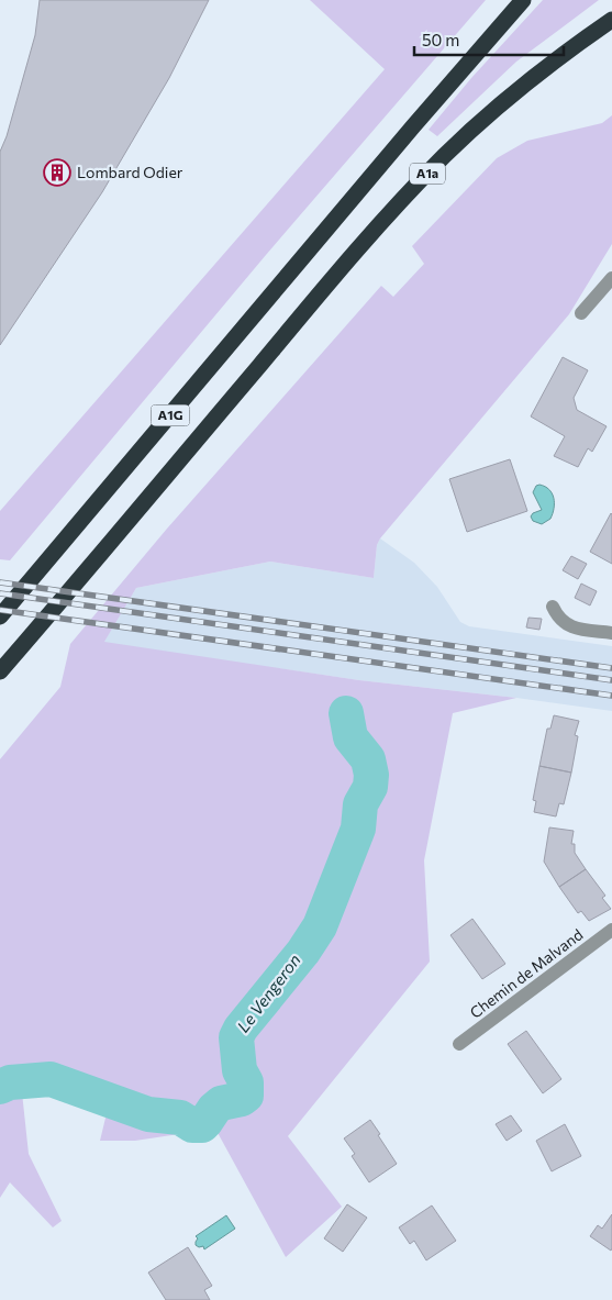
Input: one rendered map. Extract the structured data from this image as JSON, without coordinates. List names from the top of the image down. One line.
{"streets":{"highway":["A1a","A1G"],"street":["Chemin de Malvand"]},"crossings":[["A1a","A1G"]],"water":["Le Vengeron"],"places":{"building":["Lombard Odier"]},"scale_bar":"50 m"}
